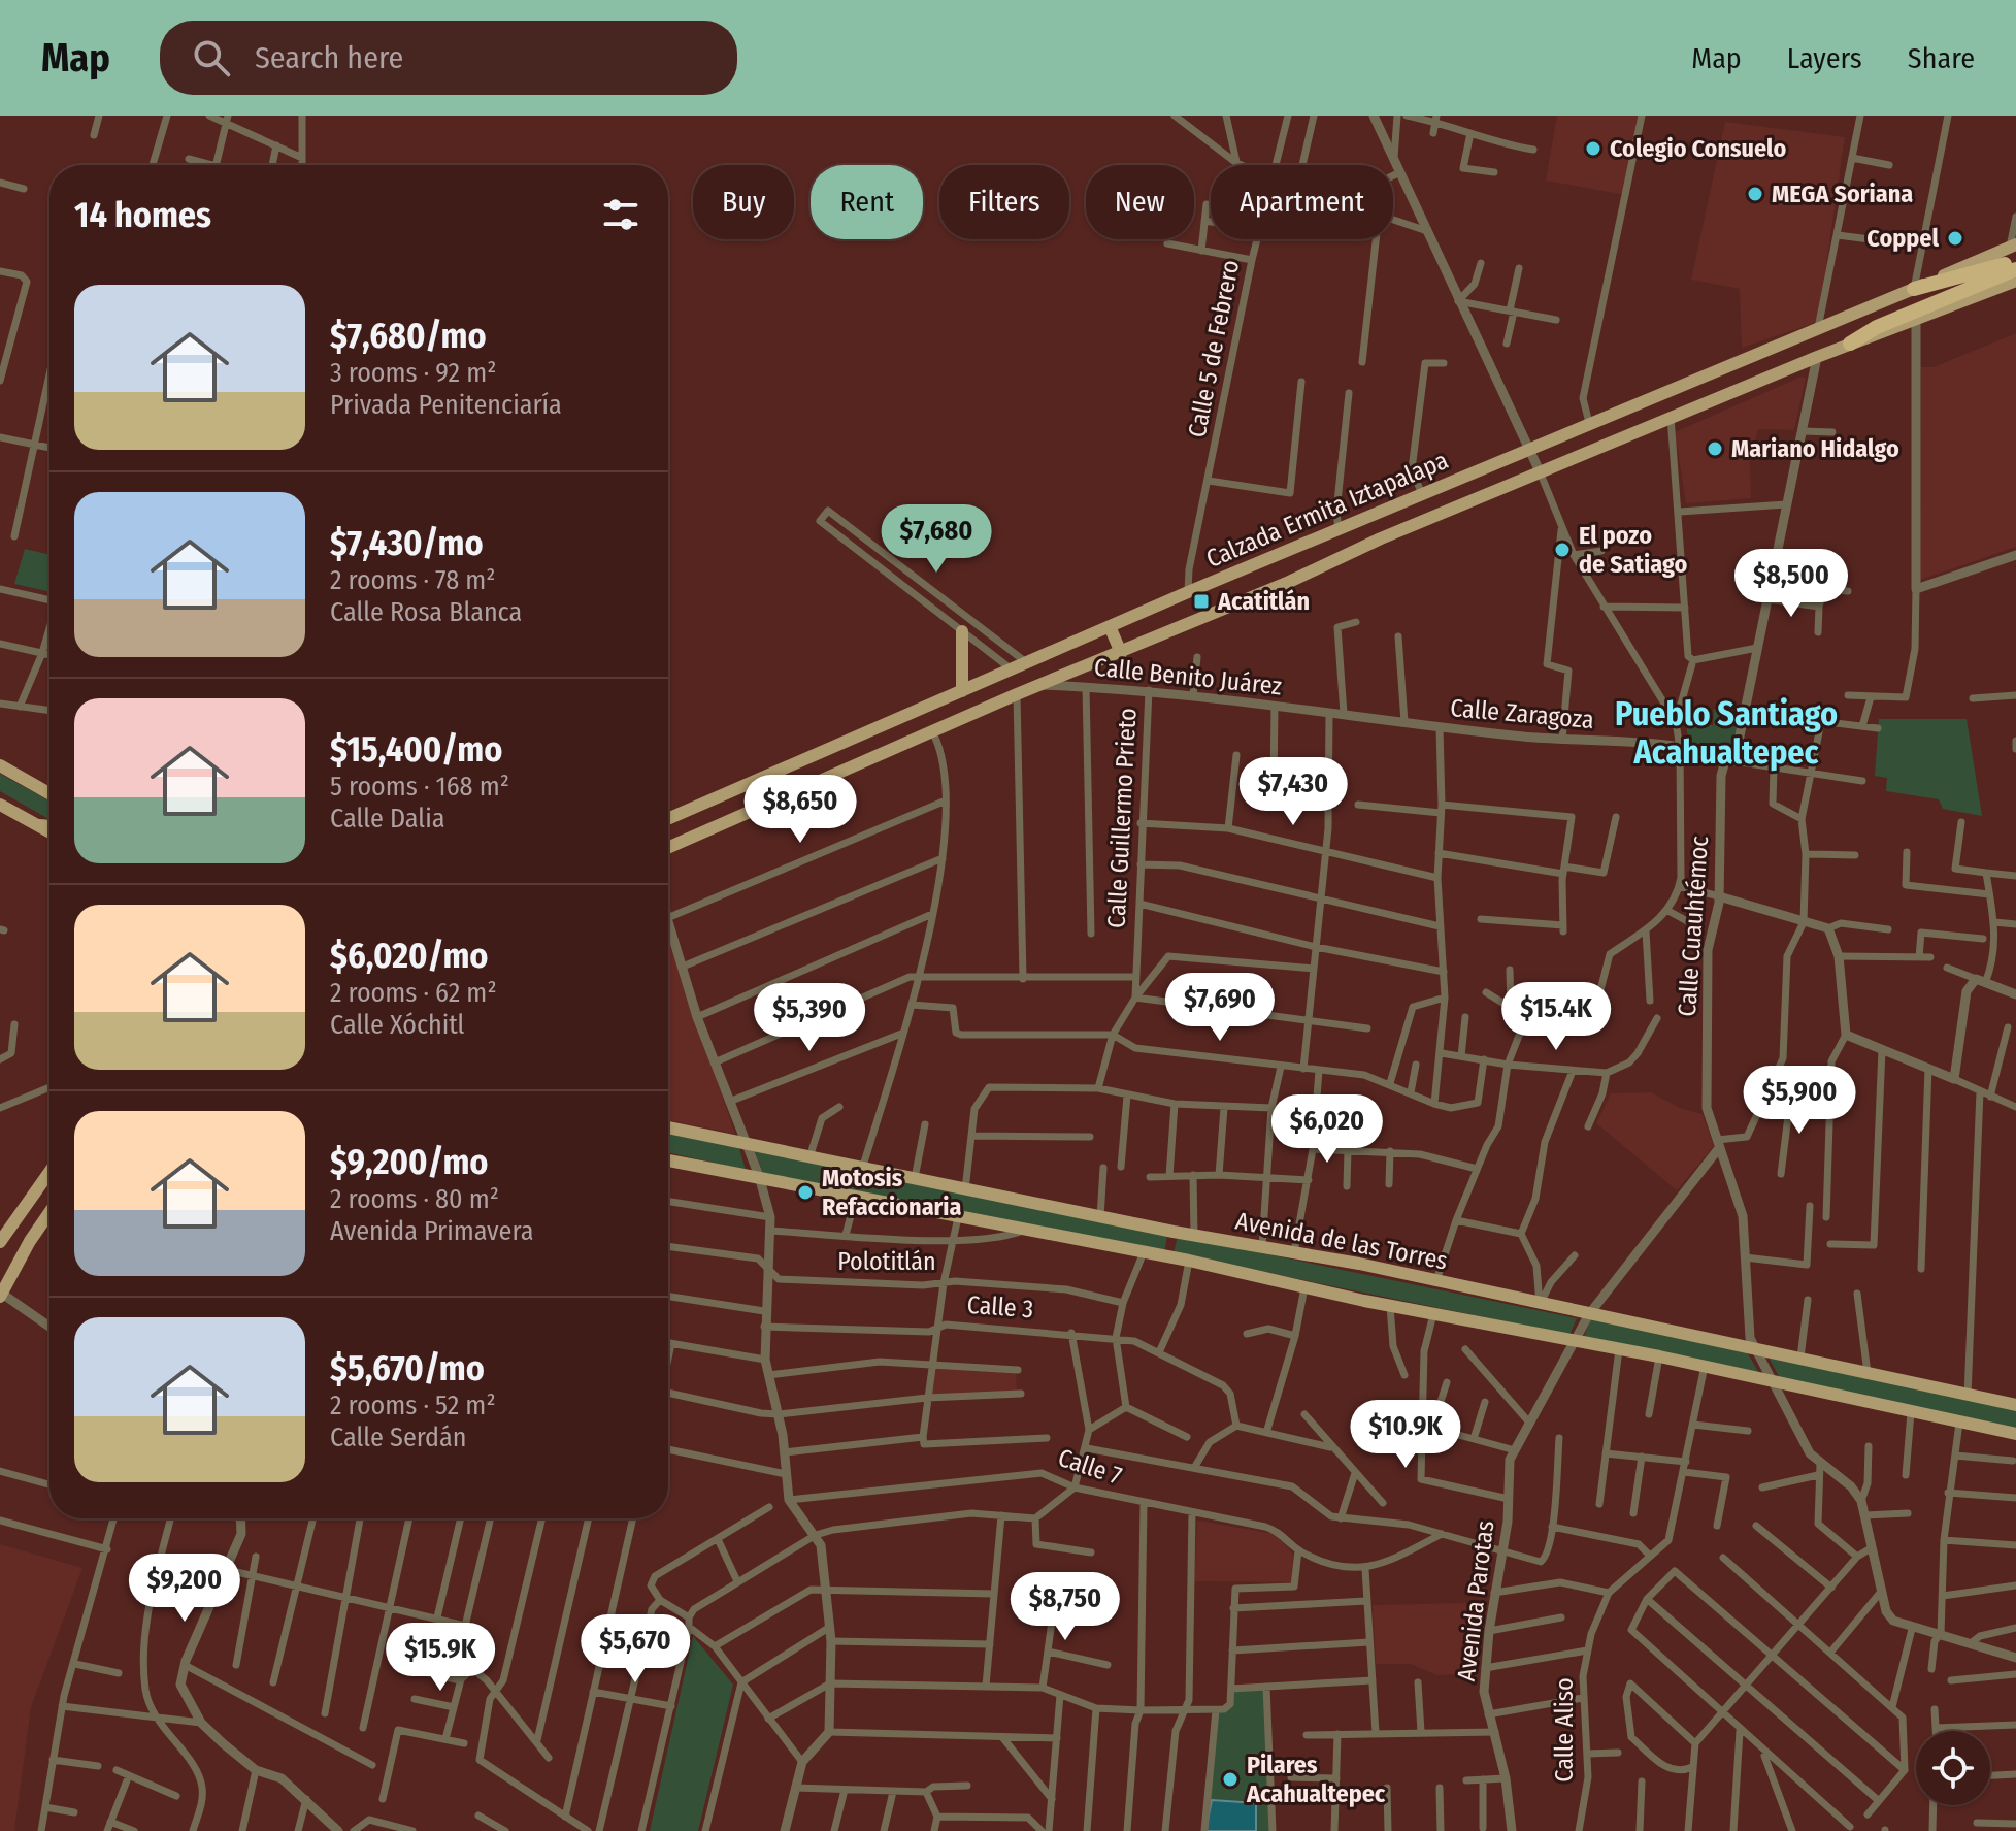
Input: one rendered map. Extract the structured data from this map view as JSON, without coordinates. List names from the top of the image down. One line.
{"streets":{"main road":["Calzada Ermita Iztapalapa","Avenida de las Torres"],"street":["Calle 5 de Febrero","Calle Benito Juárez","Calle Zaragoza","Calle Guillermo Prieto","Calle Cuauhtémoc","Polotitlán","Calle 3","Calle 7","Avenida Parotas","Calle Aliso"]},"crossings":[["Calle 5 de Febrero","Calzada Ermita Iztapalapa"],["Calzada Ermita Iztapalapa","Calle Benito Juárez"],["Calzada Ermita Iztapalapa","Calle Cuauhtémoc"],["Calle Benito Juárez","Calle Zaragoza"],["Calle Benito Juárez","Calle Guillermo Prieto"],["Calle Zaragoza","Calle Cuauhtémoc"],["Calle Cuauhtémoc","Avenida de las Torres"],["Avenida de las Torres","Avenida Parotas"],["Avenida de las Torres","Calle Aliso"]],"districts":["Pueblo Santiago Acahualtepec"],"places":{"other":["Colegio Consuelo","MEGA Soriana","Coppel","Mariano Hidalgo","El pozo de Satiago","Motosis Refaccionaria","Pilares Acahualtepec"],"transit":["Acatitlán"]},"page":{"header":"Map","search":"Search here","nav":["Map","Layers","Share"],"chip":["Buy","Rent","Filters","New","Apartment"],"heading":"14 homes","list":[{"name":"$7,680/mo","note":"3 rooms · 92 m² · Privada Penitenciaría"},{"name":"$7,430/mo","note":"2 rooms · 78 m² · Calle Rosa Blanca"},{"name":"$15,400/mo","note":"5 rooms · 168 m² · Calle Dalia"},{"name":"$6,020/mo","note":"2 rooms · 62 m² · Calle Xóchitl"},{"name":"$9,200/mo","note":"2 rooms · 80 m² · Avenida Primavera"},{"name":"$5,670/mo","note":"2 rooms · 52 m² · Calle Serdán"}],"price":["$7,680","$8,500","$7,430","$8,650","$7,690","$15.4K","$5,390","$5,900","$6,020","$10.9K","$9,200","$8,750","$5,670","$15.9K"]}}
